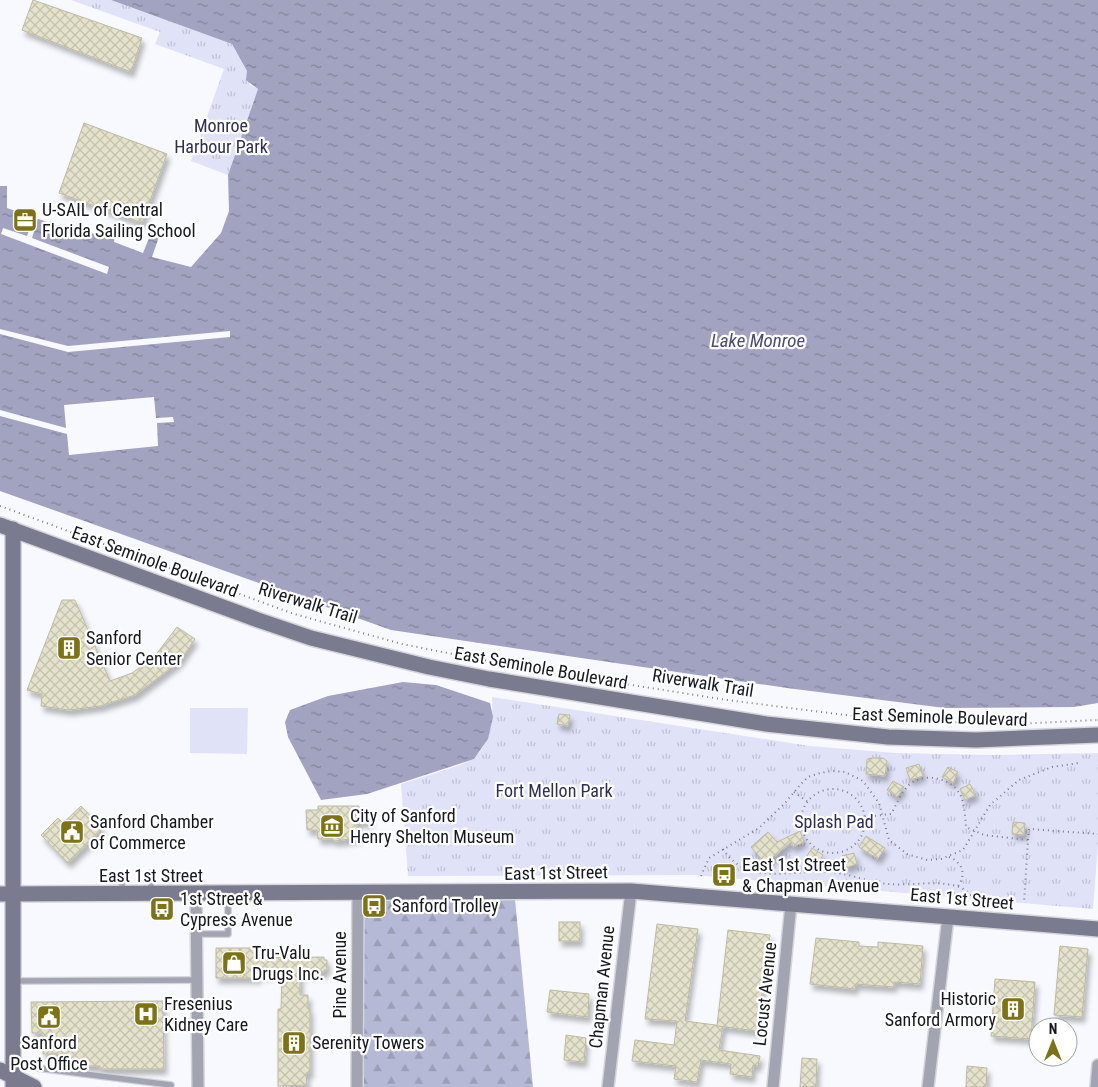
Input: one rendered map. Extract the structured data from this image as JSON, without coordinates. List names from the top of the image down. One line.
{"streets":{"street":["East Seminole Boulevard","East 1st Street","Pine Avenue","Chapman Avenue","Locust Avenue"],"path":["Riverwalk Trail"]},"crossings":[["East 1st Street","Pine Avenue"],["East 1st Street","Chapman Avenue"],["East 1st Street","Locust Avenue"]],"water":["Lake Monroe"],"parks":["Monroe Harbour Park","Fort Mellon Park","Splash Pad"],"places":{"office":["U-SAIL of Central Florida Sailing School"],"building":["Sanford Senior Center","Historic Sanford Armory","Serenity Towers"],"museum":["City of Sanford Henry Shelton Museum"],"public building":["Sanford Chamber of Commerce","Sanford Post Office"],"bus stop":["East 1st Street & Chapman Avenue","Sanford Trolley","1st Street & Cypress Avenue"],"shop":["Tru-Valu Drugs Inc."],"hospital":["Fresenius Kidney Care"]},"north":"top"}
